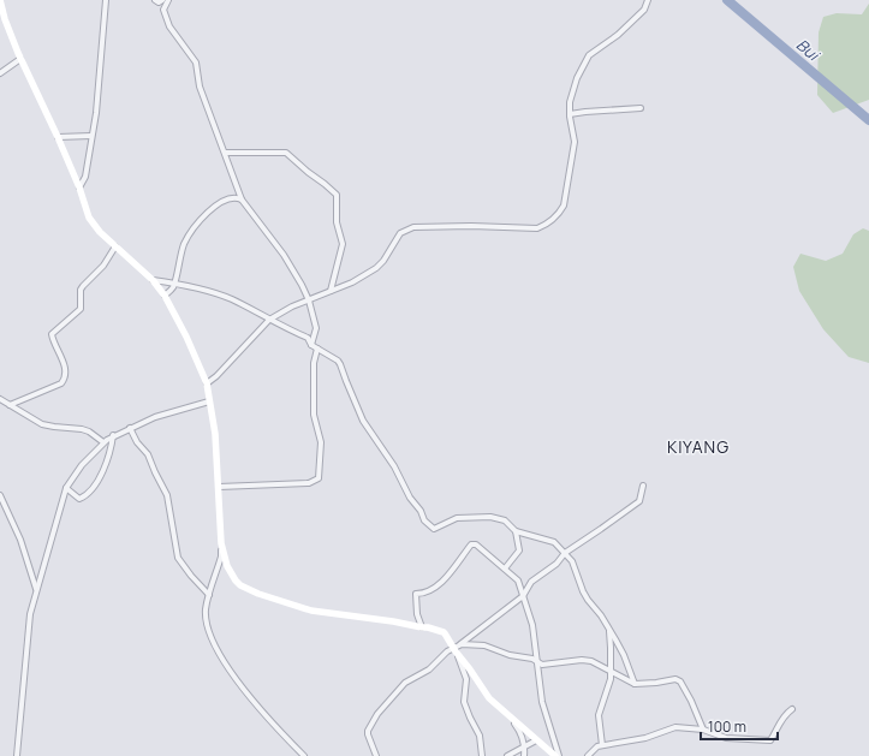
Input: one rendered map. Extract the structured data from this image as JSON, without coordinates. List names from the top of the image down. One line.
{"districts":["KIYANG"],"water":["Bui"],"scale_bar":"100 m"}
